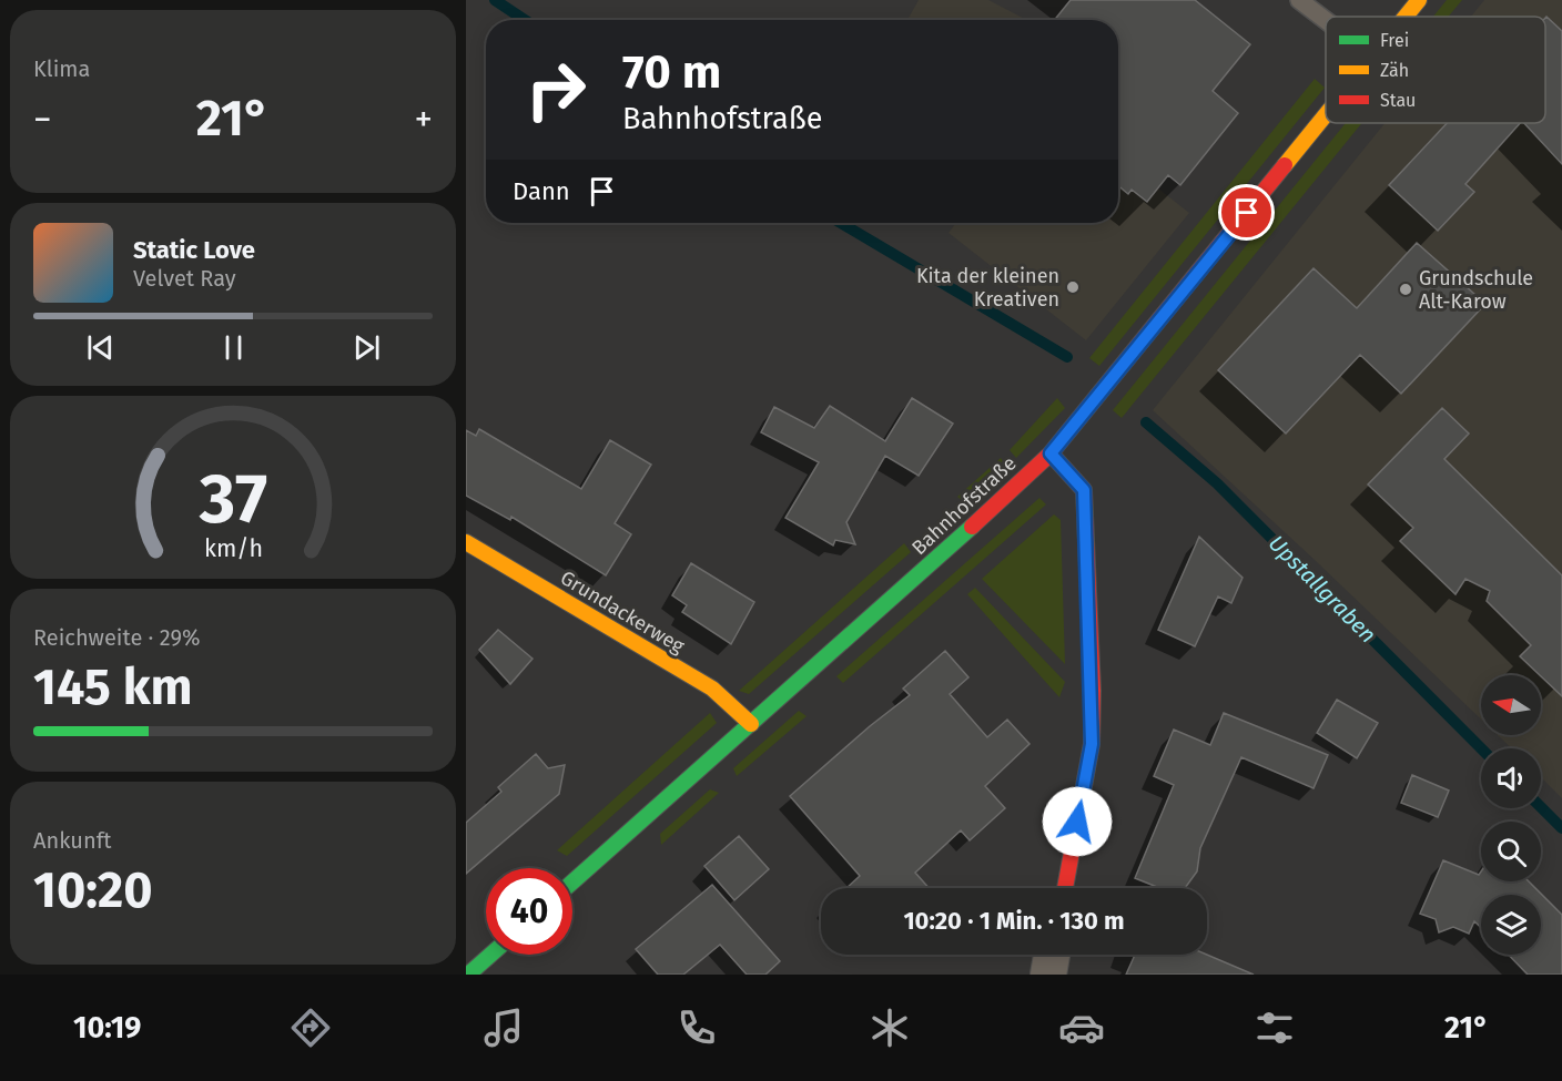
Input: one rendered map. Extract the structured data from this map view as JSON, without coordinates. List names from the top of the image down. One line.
{"streets":{"main road":["Bahnhofstraße","Grundackerweg"]},"crossings":[["Bahnhofstraße","Grundackerweg"]],"water":["Upstallgraben"],"places":["Kita der kleinen Kreativen","Grundschule Alt-Karow"],"legend":["Frei","Zäh","Stau"],"north":"left","page":{"tile":["Klima",["Reichweite · 29%","145 km"],["Ankunft","10:20"]],"turn":["70 m","Bahnhofstraße"],"heat":["−","21°","+"],"then":"Dann","song":["Static Love","Velvet Ray"],"limit":"40","trip":"10:20 · 1 Min. · 130 m","tabs":["10:19","21°"],"gauge":["37","km/h"]}}
